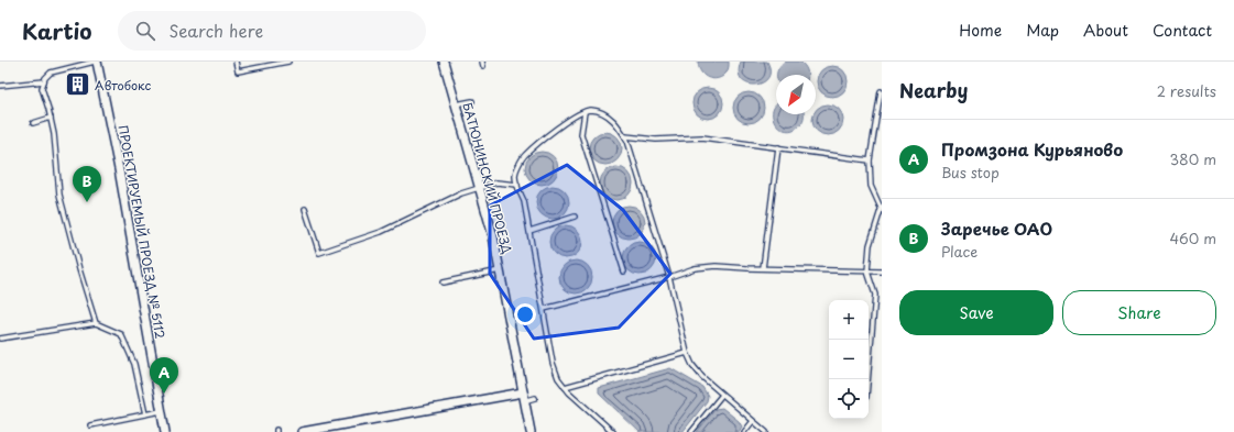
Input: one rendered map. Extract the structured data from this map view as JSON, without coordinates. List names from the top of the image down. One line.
{"streets":{"street":["БАТЮНИНСКИЙ ПРОЕЗД","ПРОЕКТИРУЕМЫЙ ПРОЕЗД № 5112"]},"places":{"building":["Автобокс"]},"north":"bottom left","page":{"header":"Kartio","search":"Search here","nav":["Home","Map","About","Contact"],"heading":["Nearby","2 results"],"list":[{"mark":"A","name":"Промзона Курьяново","note":"Bus stop","value":"380 m"},{"mark":"B","name":"Заречье ОАО","note":"Place","value":"460 m"}],"pins":["B","A"],"buttons":["Save","Share"],"map_buttons":["+","−"]}}
